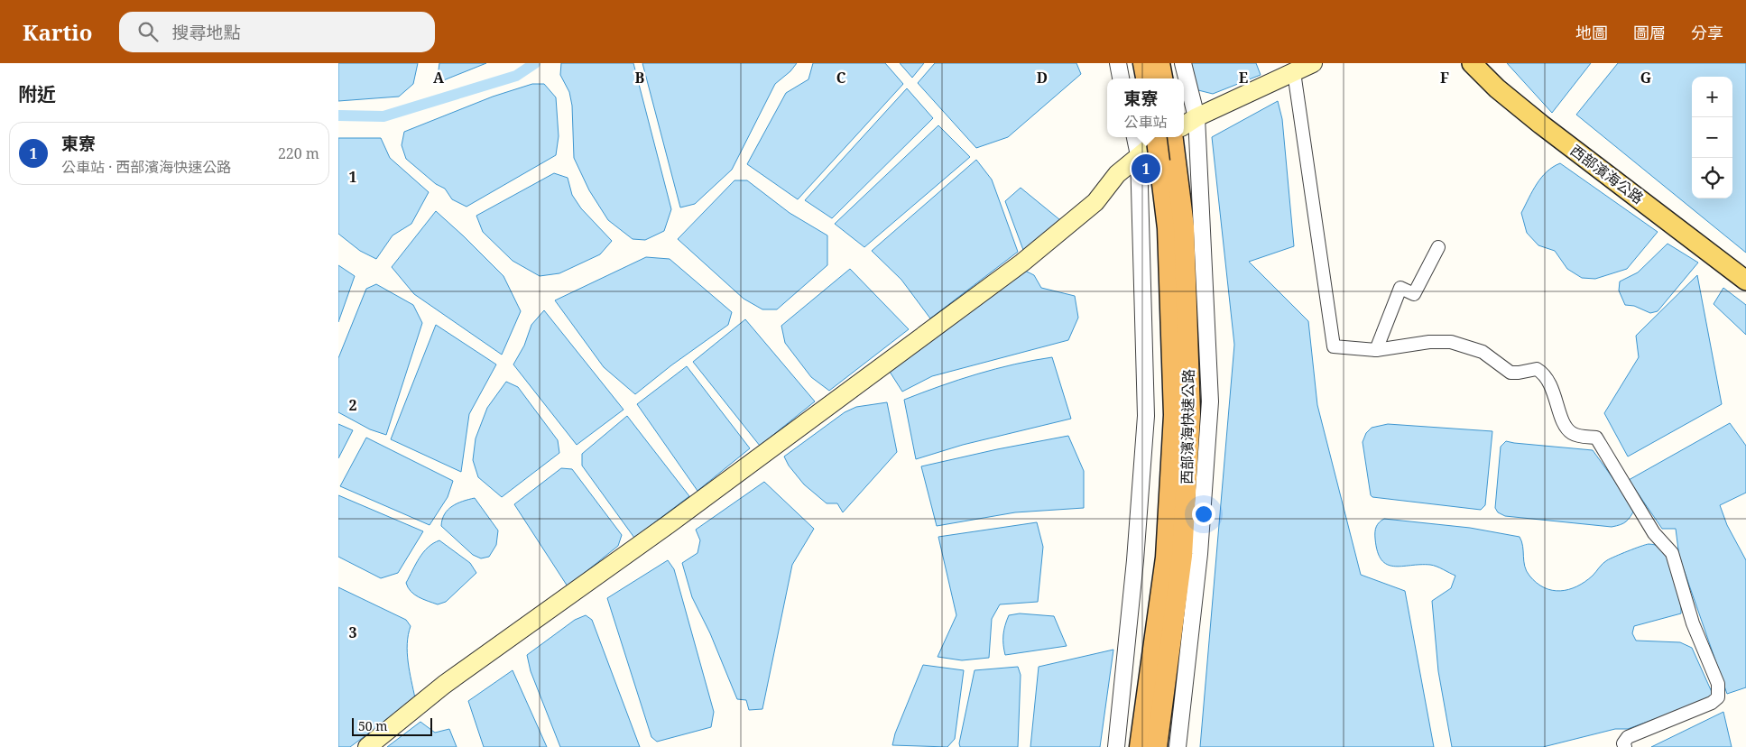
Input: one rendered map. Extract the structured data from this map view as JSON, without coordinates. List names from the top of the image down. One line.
{"streets":{"highway":["西部濱海快速公路"],"main road":["西部濱海公路"]},"scale_bar":"50 m","page":{"header":"Kartio","search":"搜尋地點","nav":["地圖","圖層","分享"],"heading":"附近","map_buttons":["+","−"],"popup":["東寮","公車站"],"list":[{"mark":"1","name":"東寮","note":"公車站 · 西部濱海快速公路","value":"220 m"}],"pins":"1","scale":"50 m"},"grid":{"columns":["A","B","C","D","E","F","G"],"rows":["1","2","3"]}}
